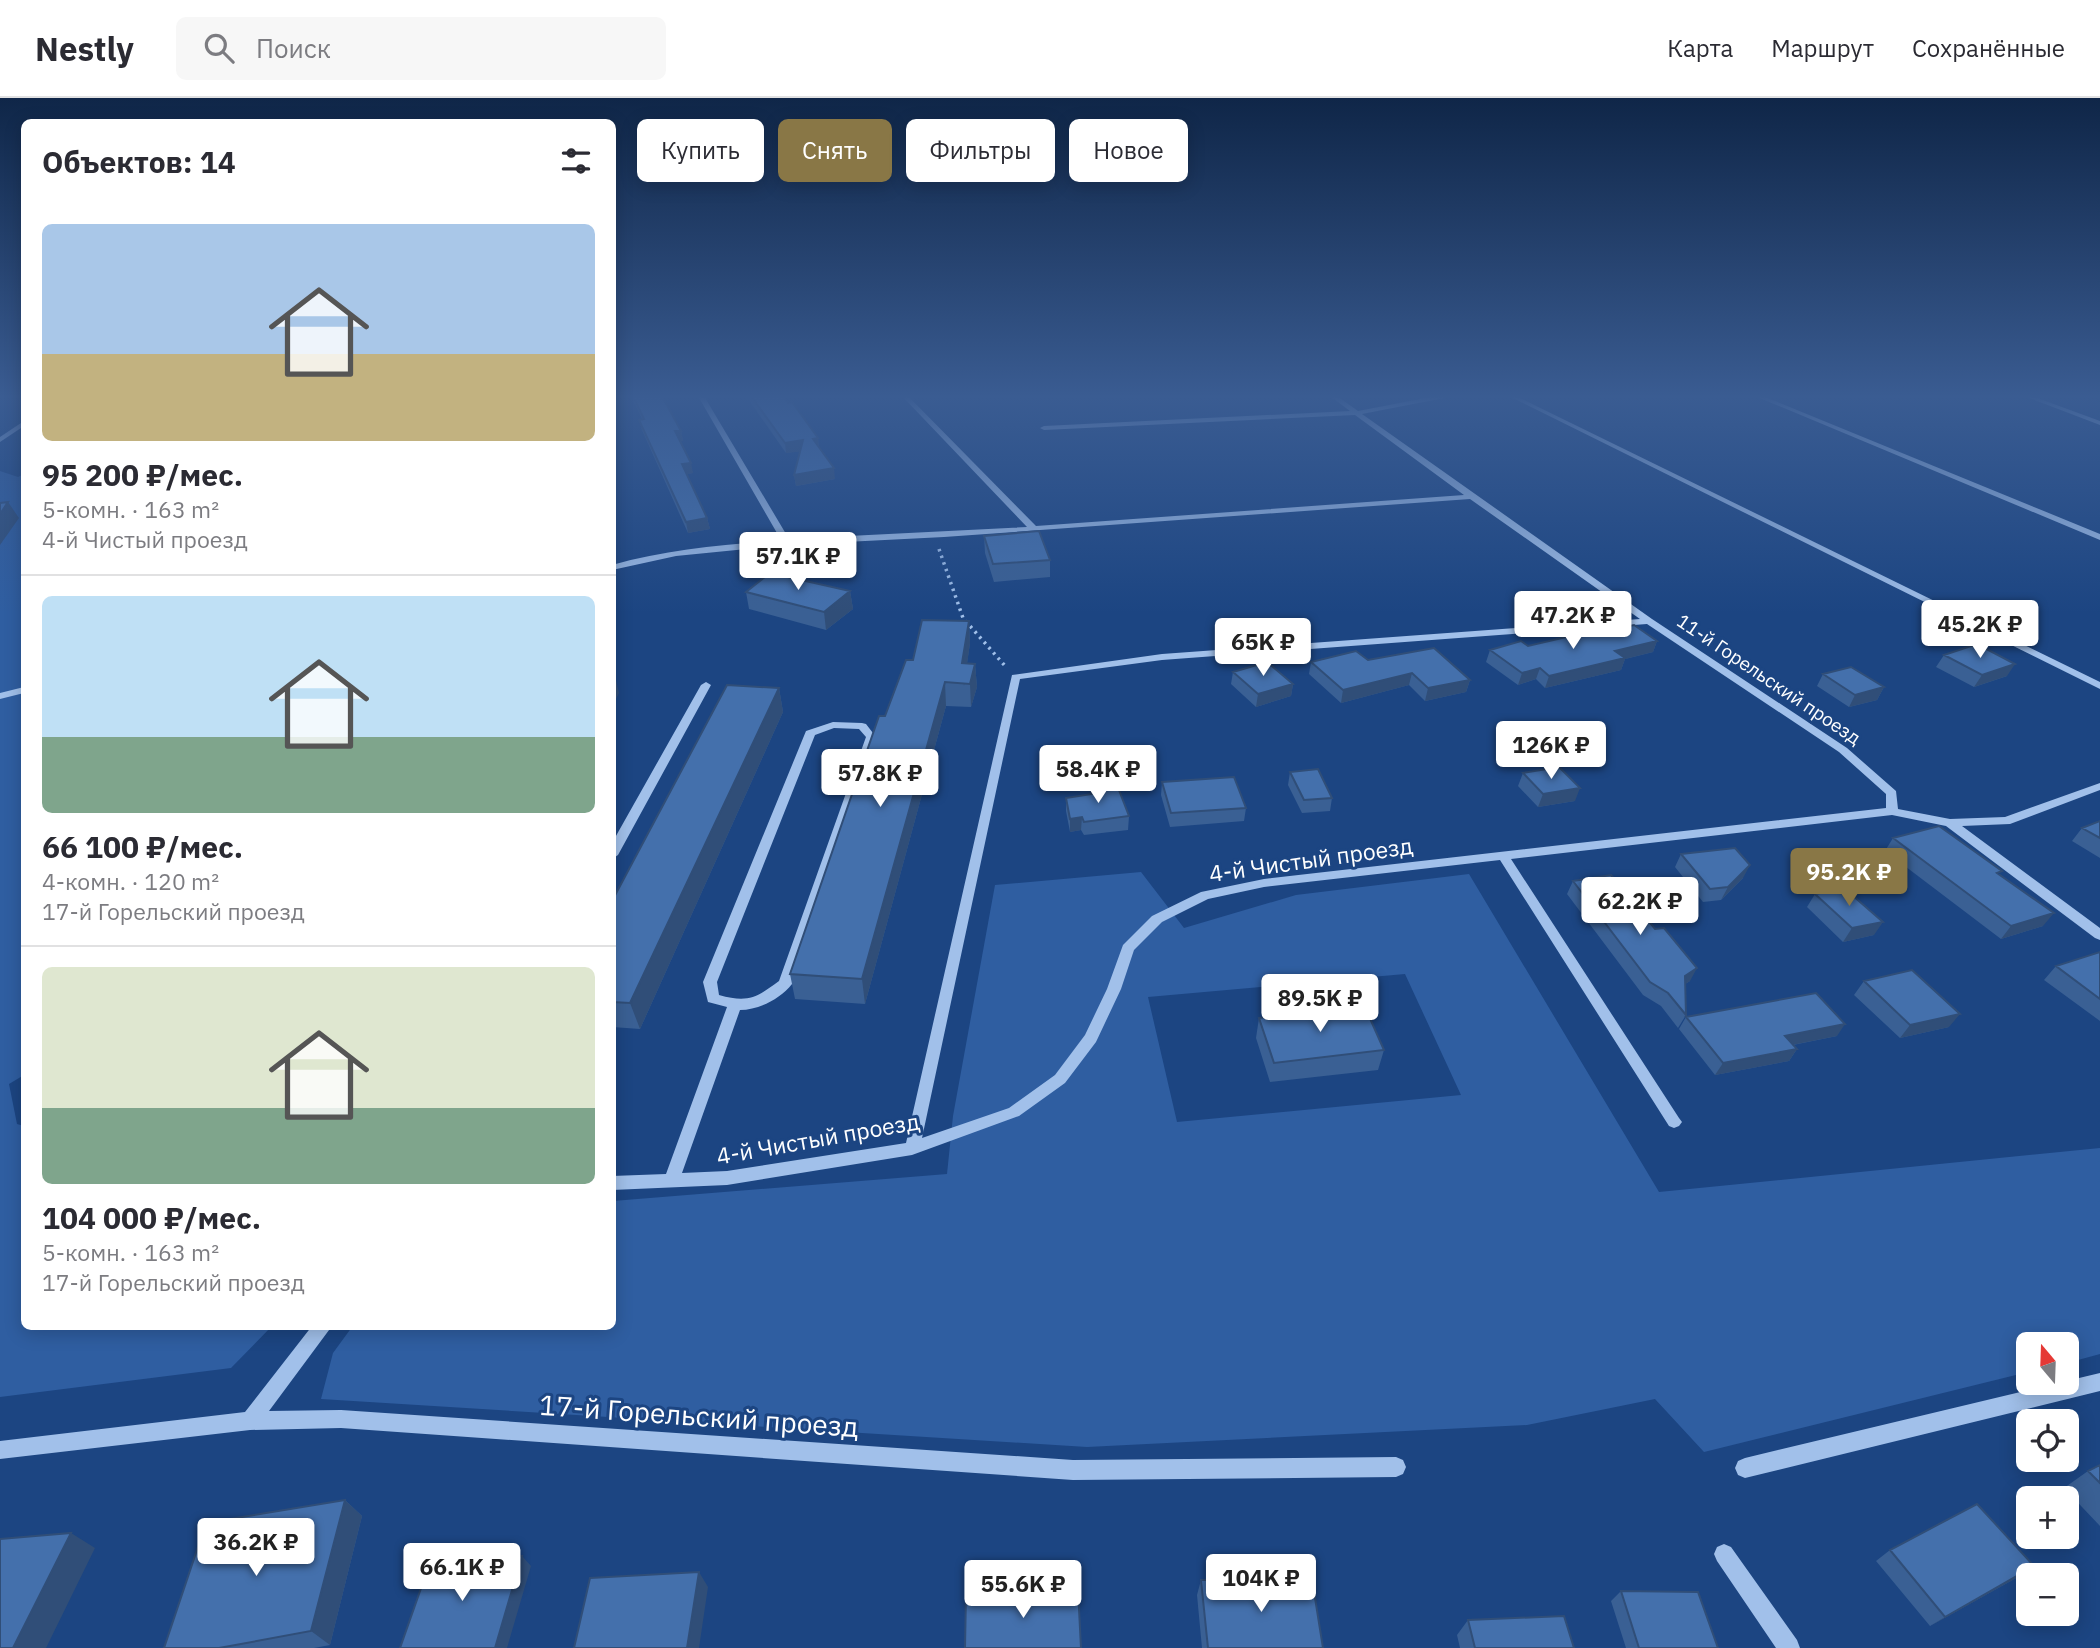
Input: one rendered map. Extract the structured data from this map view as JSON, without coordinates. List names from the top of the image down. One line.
{"streets":{"street":["11-й Горельский проезд","4-й Чистый проезд","17-й Горельский проезд"]},"crossings":[["11-й Горельский проезд","4-й Чистый проезд"]],"north":"top","page":{"header":"Nestly","search":"Поиск","nav":["Карта","Маршрут","Сохранённые"],"chip":["Купить","Снять","Фильтры","Новое"],"heading":"Объектов: 14","list":[{"name":"95 200 ₽/мес.","note":"5-комн. · 163 m² · 4-й Чистый проезд"},{"name":"66 100 ₽/мес.","note":"4-комн. · 120 m² · 17-й Горельский проезд"},{"name":"104 000 ₽/мес.","note":"5-комн. · 163 m² · 17-й Горельский проезд"}],"price":["57.1K ₽","47.2K ₽","45.2K ₽","65K ₽","126K ₽","58.4K ₽","57.8K ₽","95.2K ₽","62.2K ₽","89.5K ₽","36.2K ₽","66.1K ₽","104K ₽","55.6K ₽"],"map_buttons":["+","−"]}}
